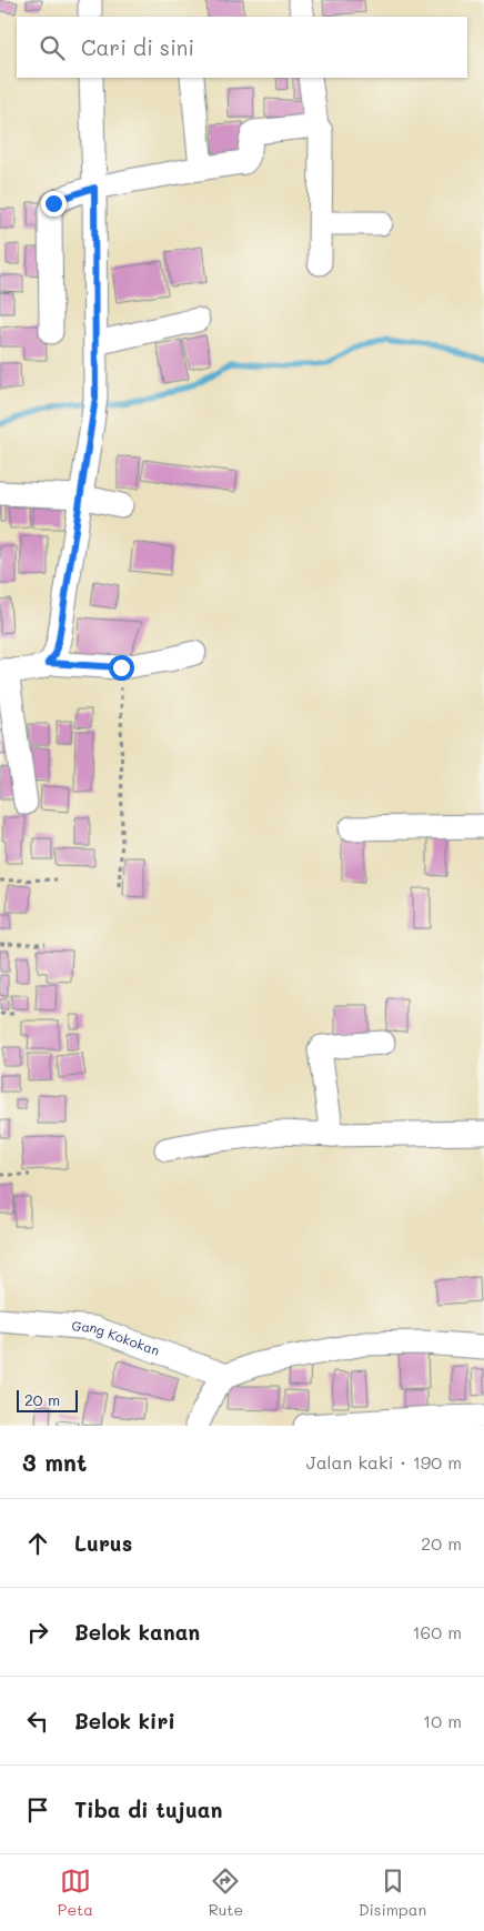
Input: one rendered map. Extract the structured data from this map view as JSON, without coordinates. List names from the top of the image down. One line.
{"streets":{"street":["Gang Kokokan"]},"scale_bar":"20 m","page":{"search":"Cari di sini","scale":"20 m","heading":["3 mnt","Jalan kaki · 190 m"],"list":[["Lurus","20 m"],["Belok kanan","160 m"],["Belok kiri","10 m"],"Tiba di tujuan"],"nav":["Peta","Rute","Disimpan"]}}
